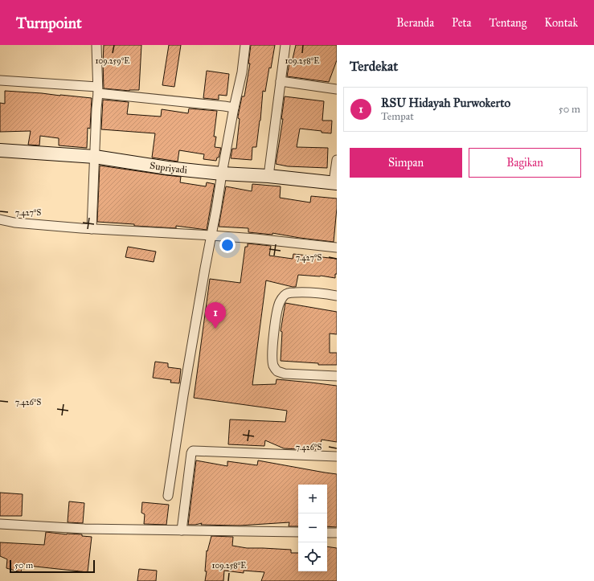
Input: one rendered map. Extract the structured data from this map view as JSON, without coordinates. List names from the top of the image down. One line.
{"streets":{"main road":["Supriyadi"]},"scale_bar":"50 m","page":{"header":"Turnpoint","nav":["Beranda","Peta","Tentang","Kontak"],"heading":"Terdekat","list":[{"mark":"1","name":"RSU Hidayah Purwokerto","note":"Tempat","value":"50 m"}],"buttons":["Simpan","Bagikan"],"pins":"1","map_buttons":["+","−"],"scale":"50 m"},"coordinates":["109.259°E","109.258°E","7.427°S","7.426°S"]}
